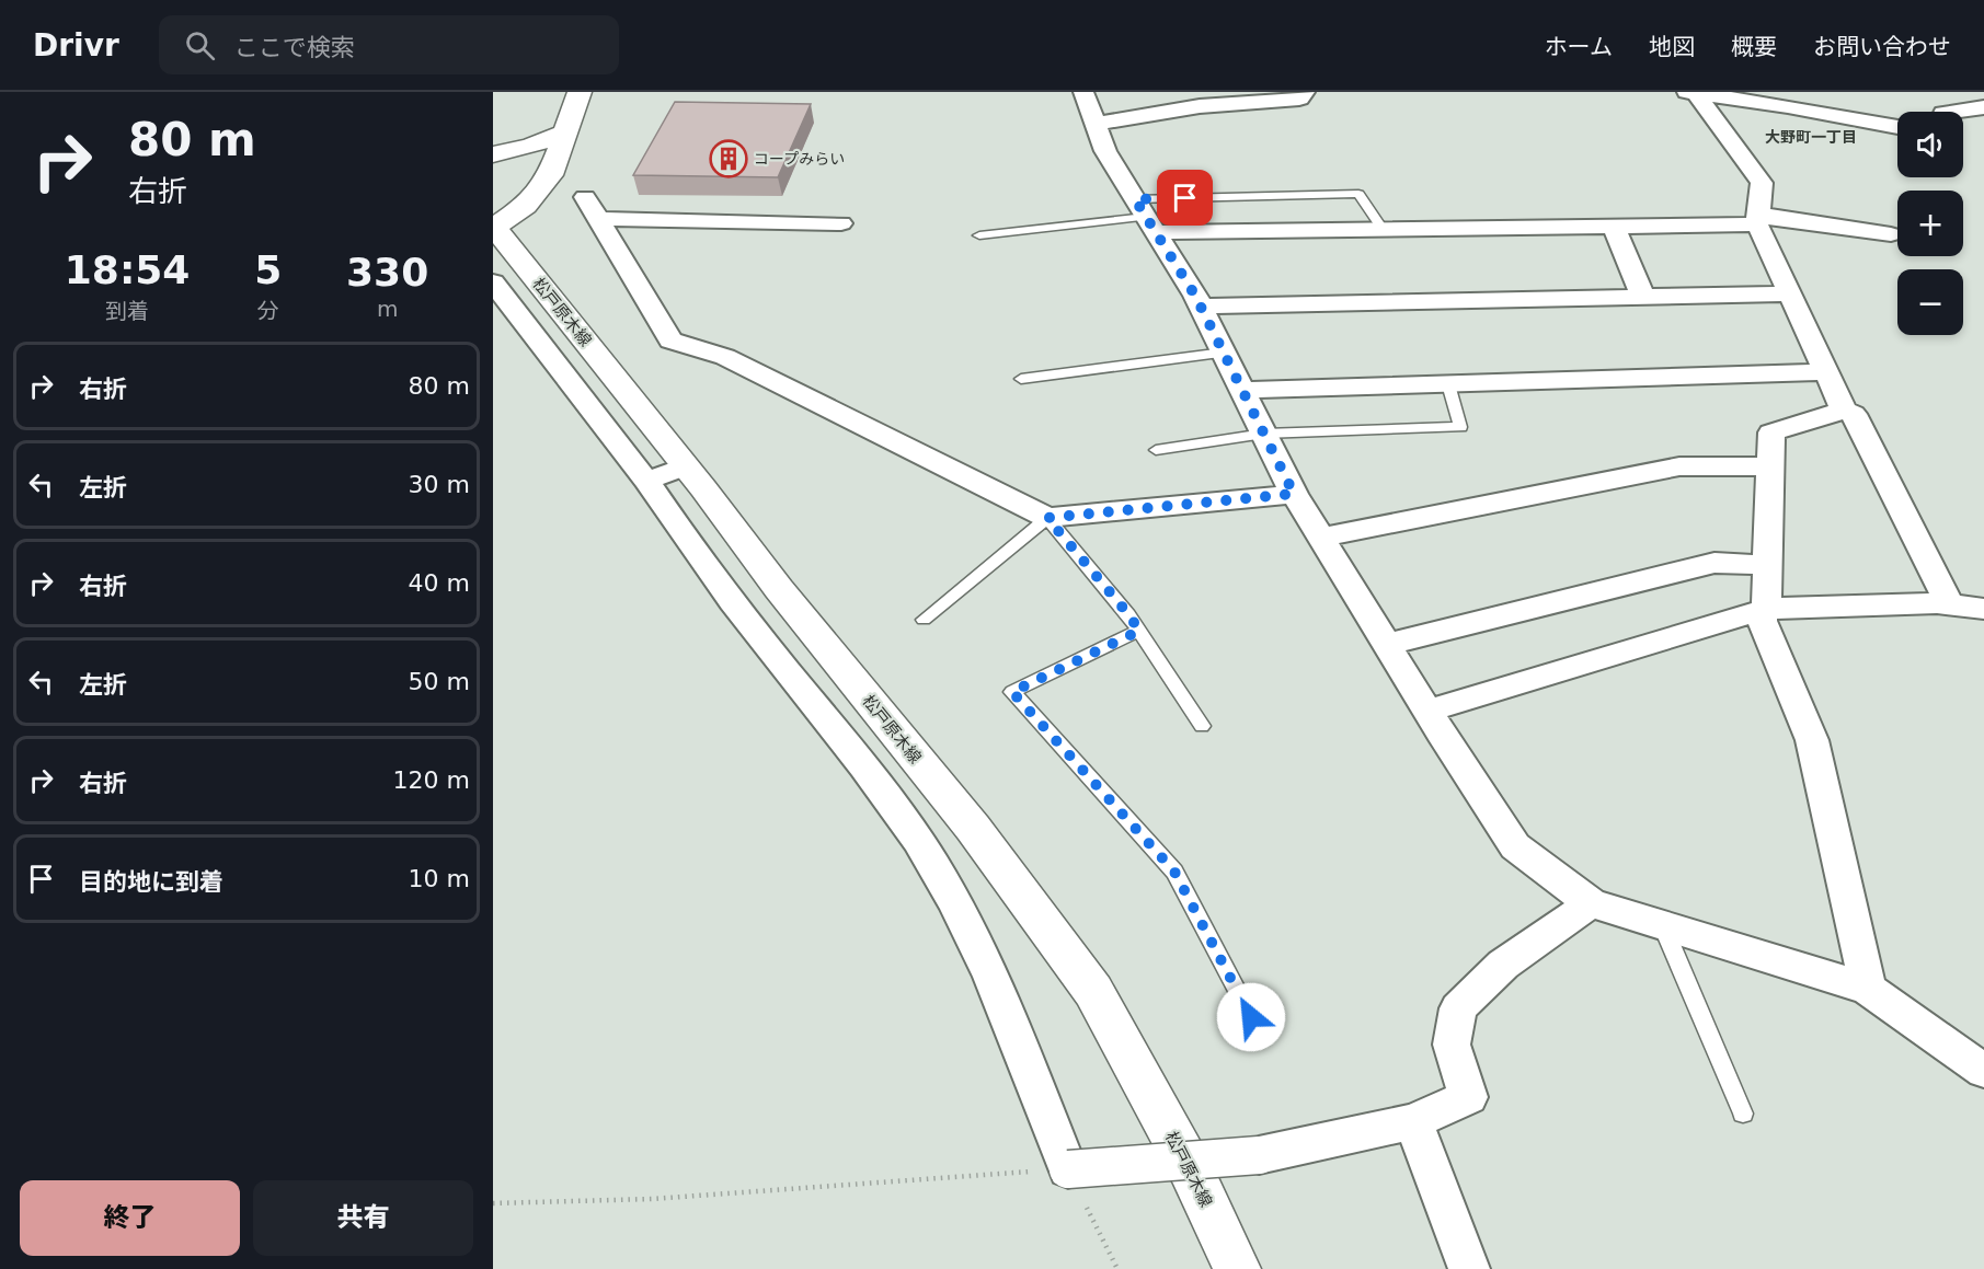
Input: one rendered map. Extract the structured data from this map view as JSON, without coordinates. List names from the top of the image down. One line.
{"streets":{"main road":["松戸原木線"]},"districts":["大野町一丁目"],"places":{"building":["コープみらい"]},"page":{"header":"Drivr","search":"ここで検索","nav":["ホーム","地図","概要","お問い合わせ"],"turn":["80 m","右折"],"map_buttons":["+","−"],"eta":["18:54","到着","5","分","330","m"],"list":[{"name":"右折","value":"80 m"},{"name":"左折","value":"30 m"},{"name":"右折","value":"40 m"},{"name":"左折","value":"50 m"},{"name":"右折","value":"120 m"},{"name":"目的地に到着","value":"10 m"}],"buttons":["終了","共有"]}}
